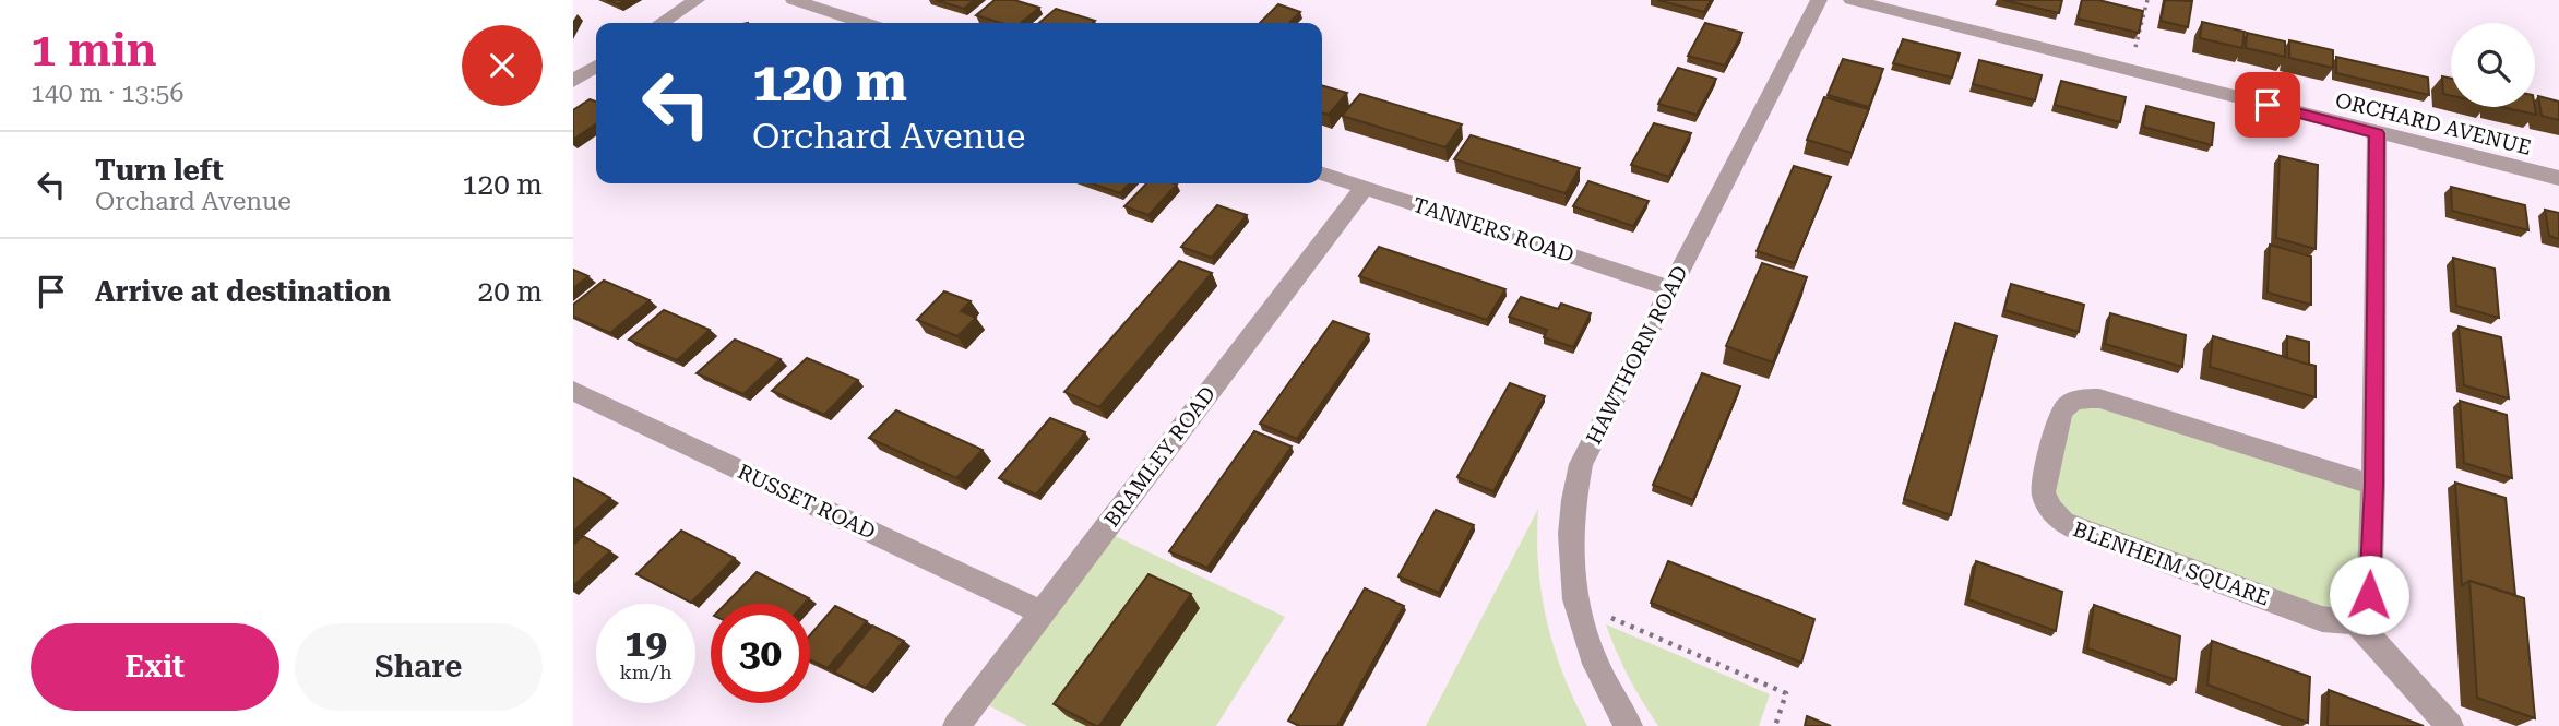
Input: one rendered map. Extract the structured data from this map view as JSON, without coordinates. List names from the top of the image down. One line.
{"streets":{"street":["ORCHARD AVENUE","TANNERS ROAD","HAWTHORN ROAD","BRAMLEY ROAD","RUSSET ROAD","BLENHEIM SQUARE"]},"crossings":[["TANNERS ROAD","HAWTHORN ROAD"],["TANNERS ROAD","BRAMLEY ROAD"],["BRAMLEY ROAD","RUSSET ROAD"]],"page":{"heading":["1 min","140 m · 13:56"],"turn":["120 m","Orchard Avenue"],"list":[{"name":"Turn left","note":"Orchard Avenue","value":"120 m"},{"name":"Arrive at destination","value":"20 m"}],"speed":"19 km/h","limit":"30","buttons":["Exit","Share"]}}
